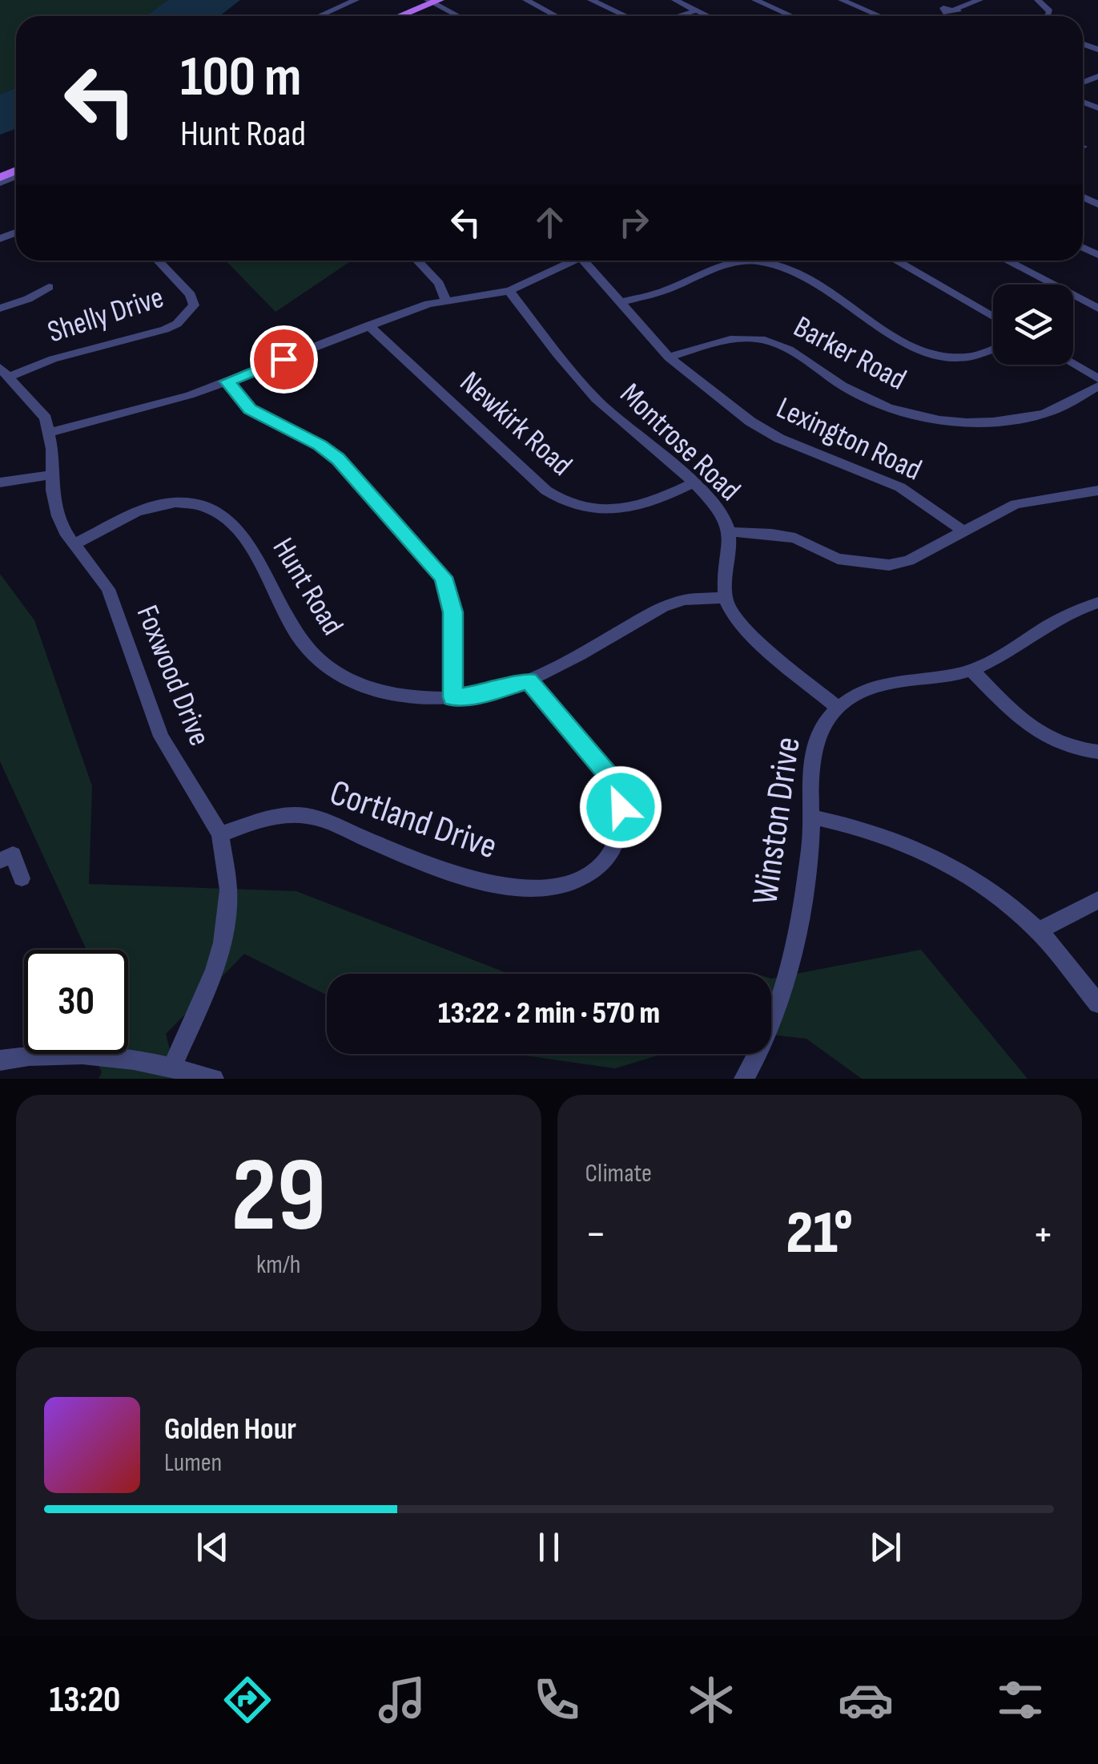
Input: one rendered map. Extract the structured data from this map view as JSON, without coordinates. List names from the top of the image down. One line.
{"streets":{"street":["Shelly Drive","Barker Road","Newkirk Road","Lexington Road","Montrose Road","Hunt Road","Foxwood Drive","Cortland Drive","Winston Drive"]},"crossings":[["Shelly Drive","Foxwood Drive"],["Barker Road","Lexington Road"],["Newkirk Road","Montrose Road"],["Montrose Road","Hunt Road"],["Hunt Road","Foxwood Drive"],["Hunt Road","Cortland Drive"],["Foxwood Drive","Cortland Drive"]],"page":{"turn":["100 m","Hunt Road"],"limit":"30","trip":"13:22 · 2 min · 570 m","tile":[["29","km/h"],"Climate"],"heat":["−","21°","+"],"song":["Golden Hour","Lumen"],"tabs":"13:20"}}
